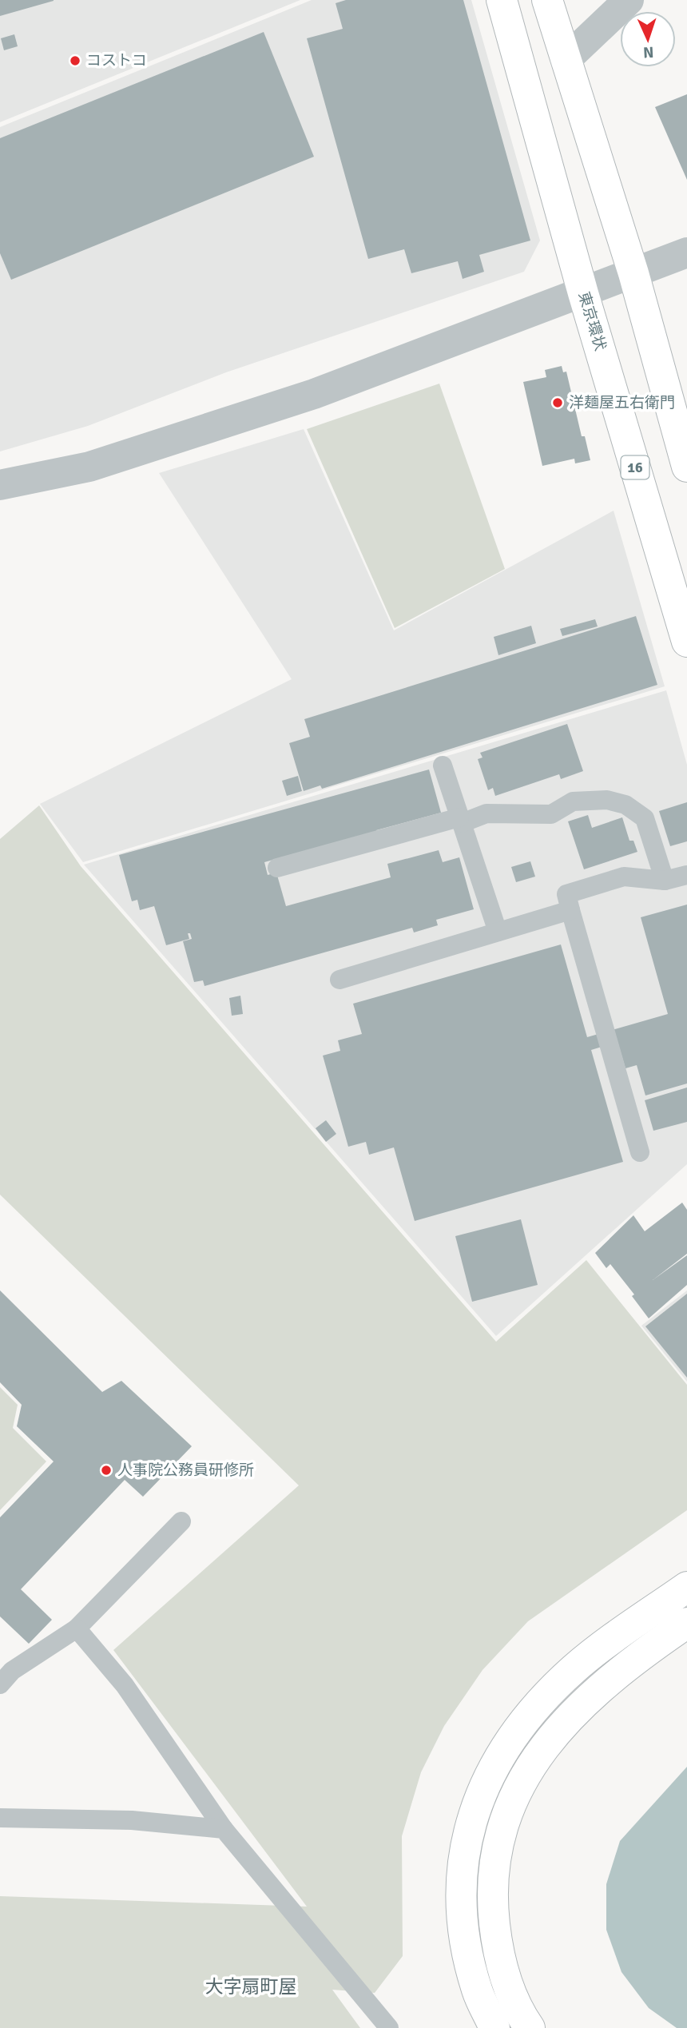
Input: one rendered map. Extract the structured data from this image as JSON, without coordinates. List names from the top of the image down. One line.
{"streets":{"highway":["東京環状","16"]},"districts":["大字扇町屋"],"places":["コストコ","洋麺屋五右衛門","人事院公務員研修所"],"north":"bottom"}
